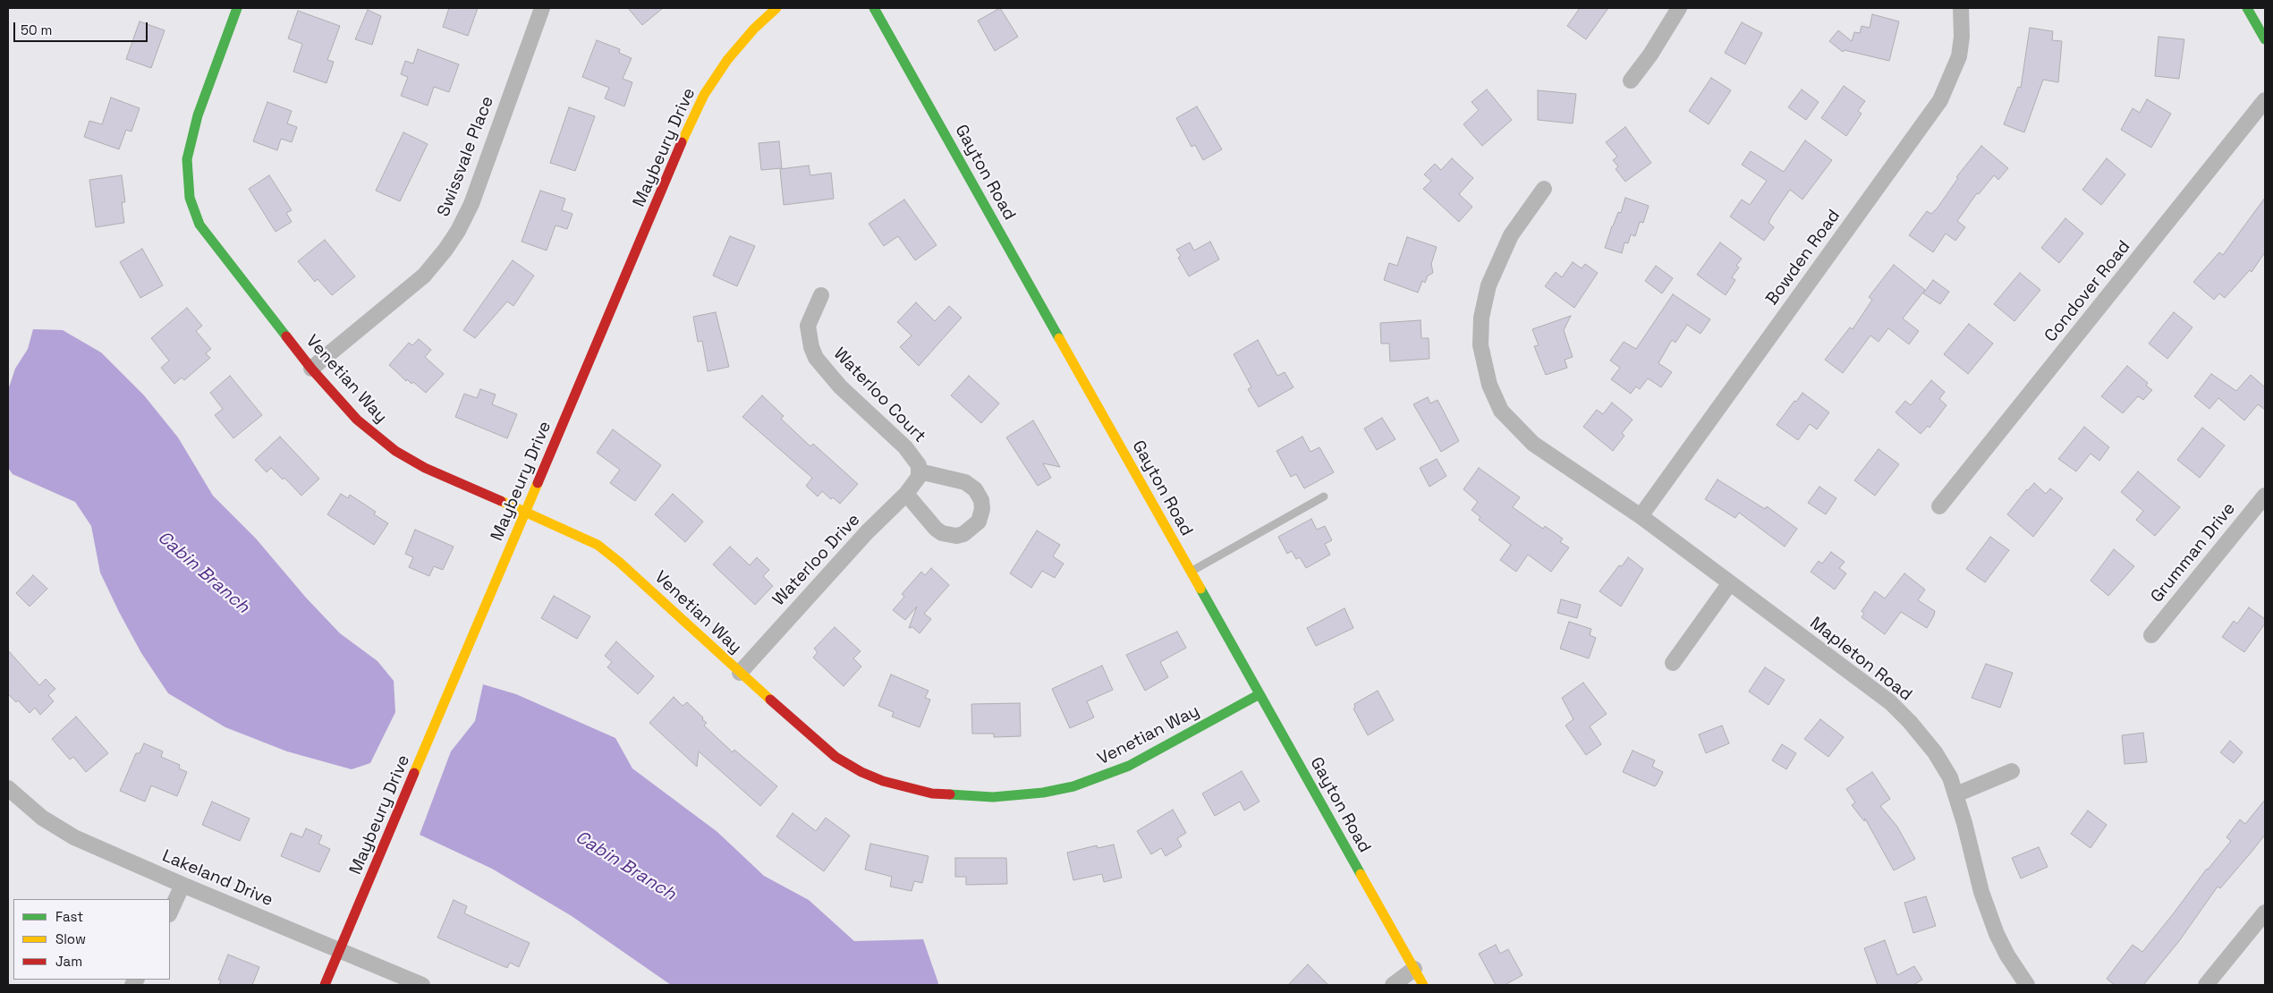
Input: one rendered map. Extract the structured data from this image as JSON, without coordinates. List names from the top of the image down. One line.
{"streets":{"street":["Maybeury Drive","Swissvale Place","Gayton Road","Bowden Road","Condover Road","Venetian Way","Waterloo Court","Grumman Drive","Waterloo Drive","Mapleton Road","Lakeland Drive"]},"crossings":[["Maybeury Drive","Venetian Way"],["Maybeury Drive","Lakeland Drive"],["Swissvale Place","Venetian Way"],["Gayton Road","Venetian Way"],["Bowden Road","Mapleton Road"],["Venetian Way","Waterloo Drive"],["Waterloo Court","Waterloo Drive"]],"water":["Cabin Branch"],"legend":["Fast","Slow","Jam"],"scale_bar":"50 m"}
